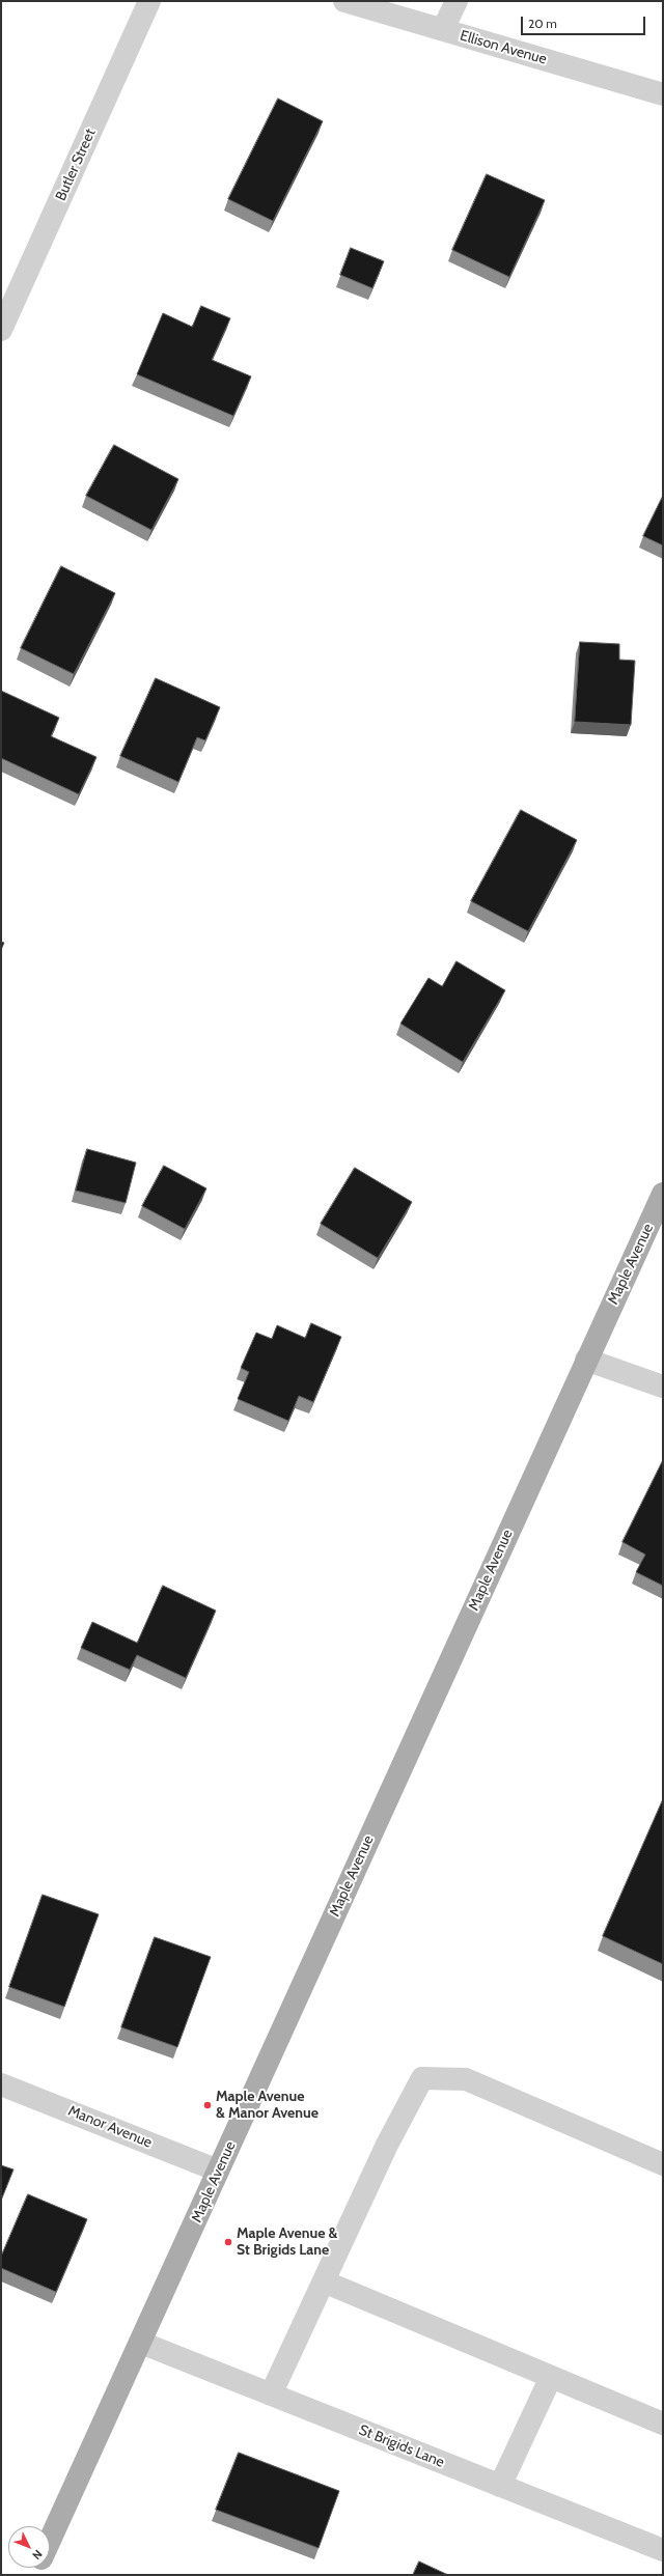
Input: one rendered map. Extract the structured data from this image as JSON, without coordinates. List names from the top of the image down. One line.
{"streets":{"main road":["Maple Avenue"],"street":["Ellison Avenue","Butler Street","Manor Avenue","St Brigids Lane"]},"crossings":[["Maple Avenue","Manor Avenue"],["Maple Avenue","St Brigids Lane"]],"places":["Maple Avenue & Manor Avenue","Maple Avenue & St Brigids Lane"],"scale_bar":"20 m","north":"bottom right"}
